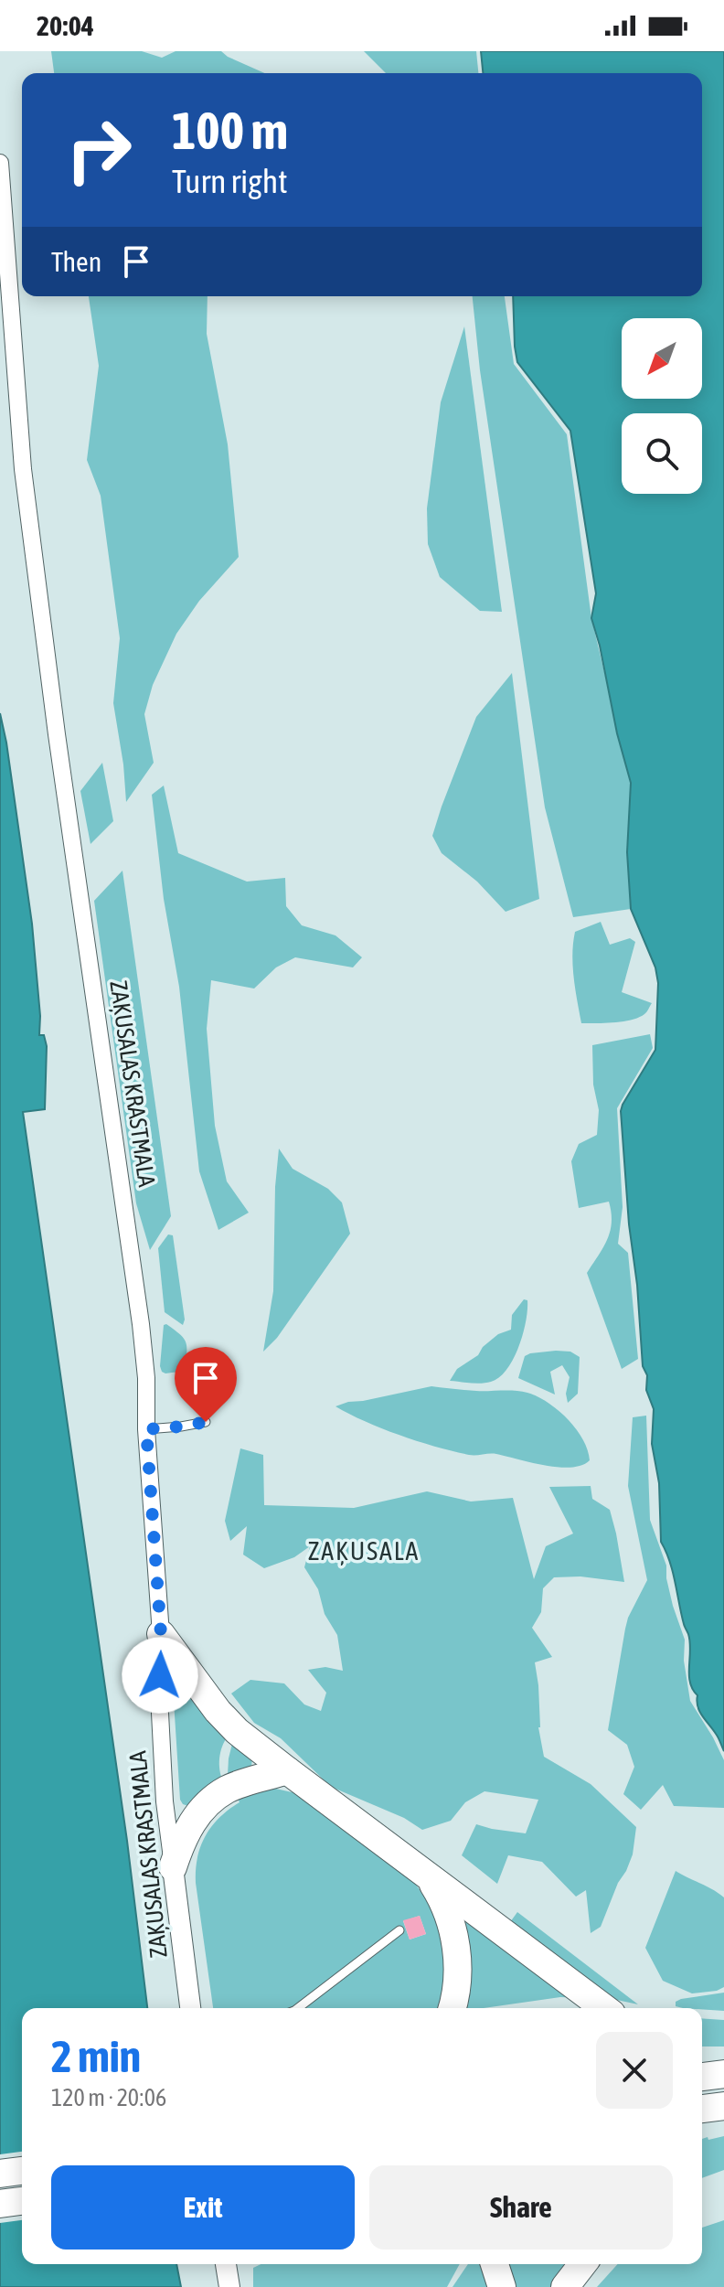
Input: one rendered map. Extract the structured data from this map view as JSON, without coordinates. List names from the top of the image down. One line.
{"streets":{"street":["ZAĶUSALAS KRASTMALA"]},"districts":["ZAĶUSALA"],"north":"bottom left","page":{"status":"20:04","turn":["100 m","Turn right"],"then":"Then","heading":["2 min","120 m · 20:06"],"buttons":["Exit","Share"]}}
